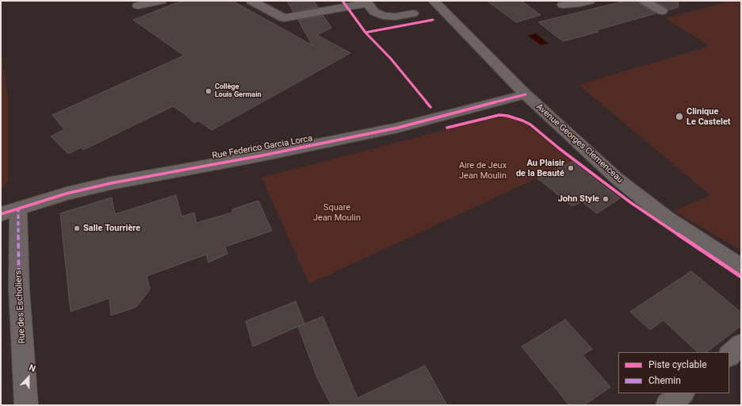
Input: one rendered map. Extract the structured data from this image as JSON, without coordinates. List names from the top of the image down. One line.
{"streets":{"street":["Avenue Georges Clemenceau","Rue Federico Garcia Lorca","Rue des Escholiers"]},"crossings":[["Avenue Georges Clemenceau","Rue Federico Garcia Lorca"],["Rue Federico Garcia Lorca","Rue des Escholiers"]],"parks":["Aire de Jeux Jean Moulin","Square Jean Moulin"],"places":["Collège Louis Germain","Clinique Le Castelet","Au Plaisir de la Beauté","John Style","Salle Tourrière"],"legend":["Piste cyclable","Chemin"],"north":"top"}
